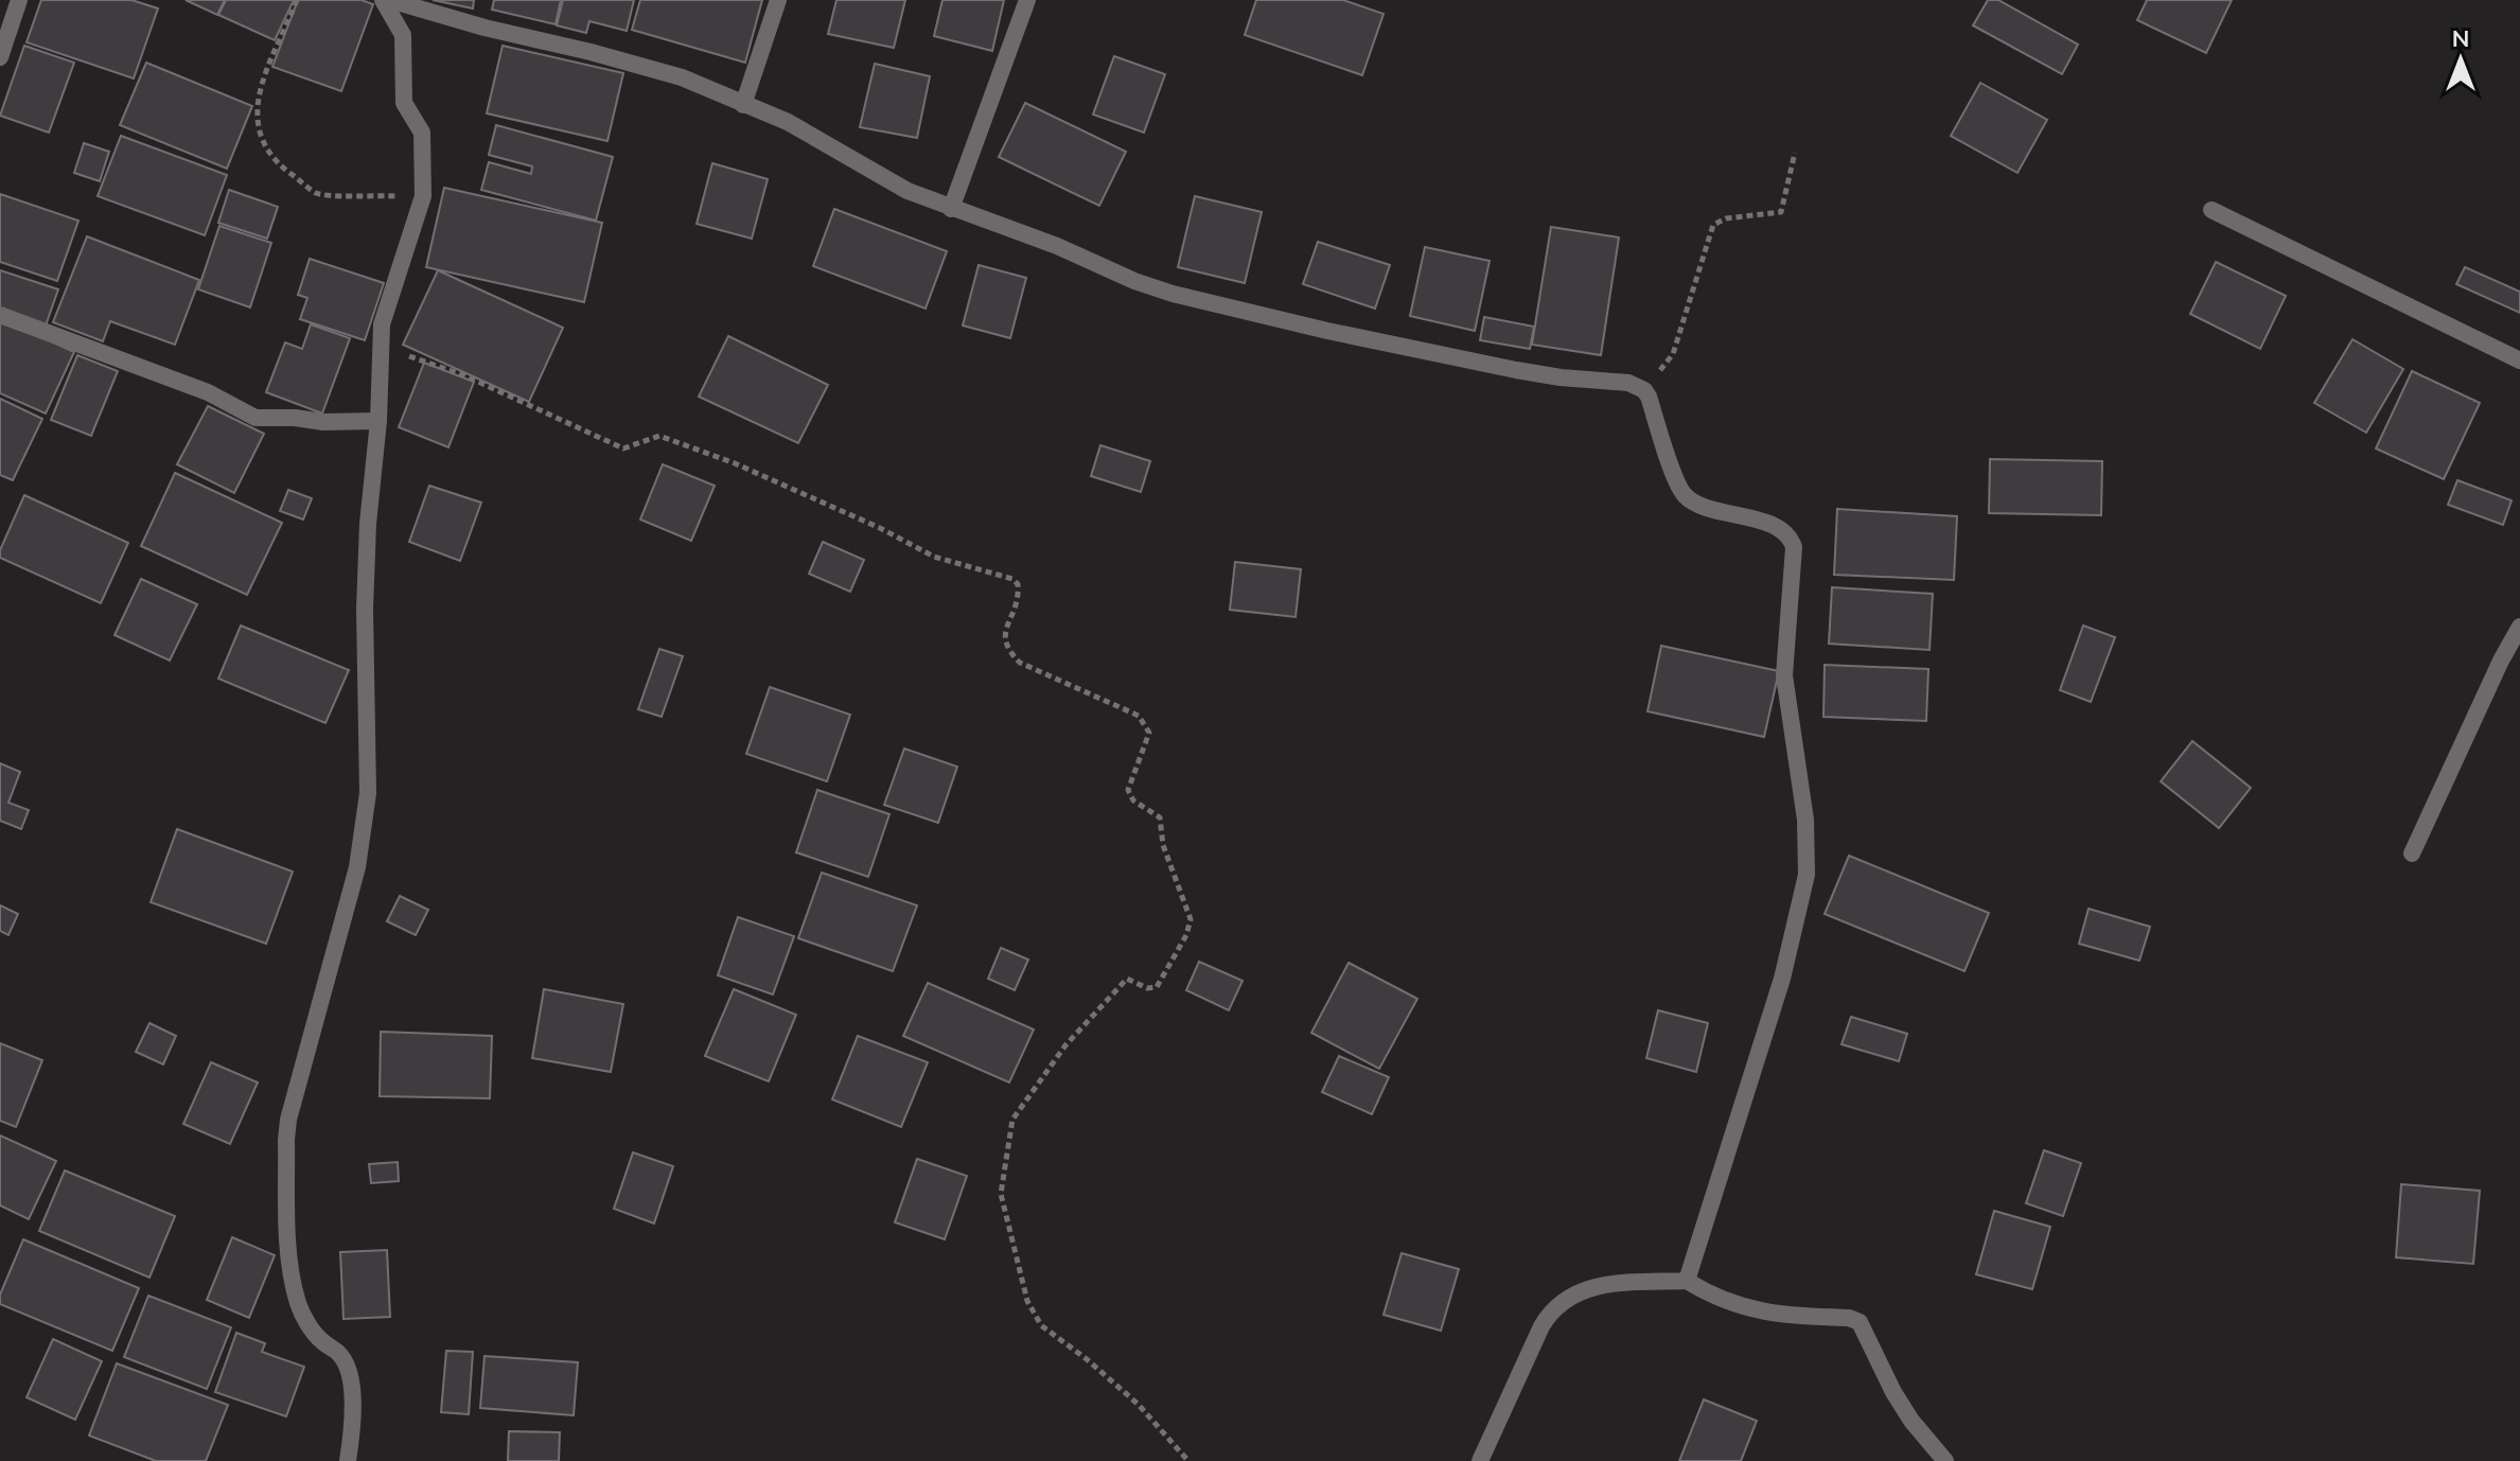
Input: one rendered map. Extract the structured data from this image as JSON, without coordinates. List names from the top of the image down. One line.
{"north":"top"}
